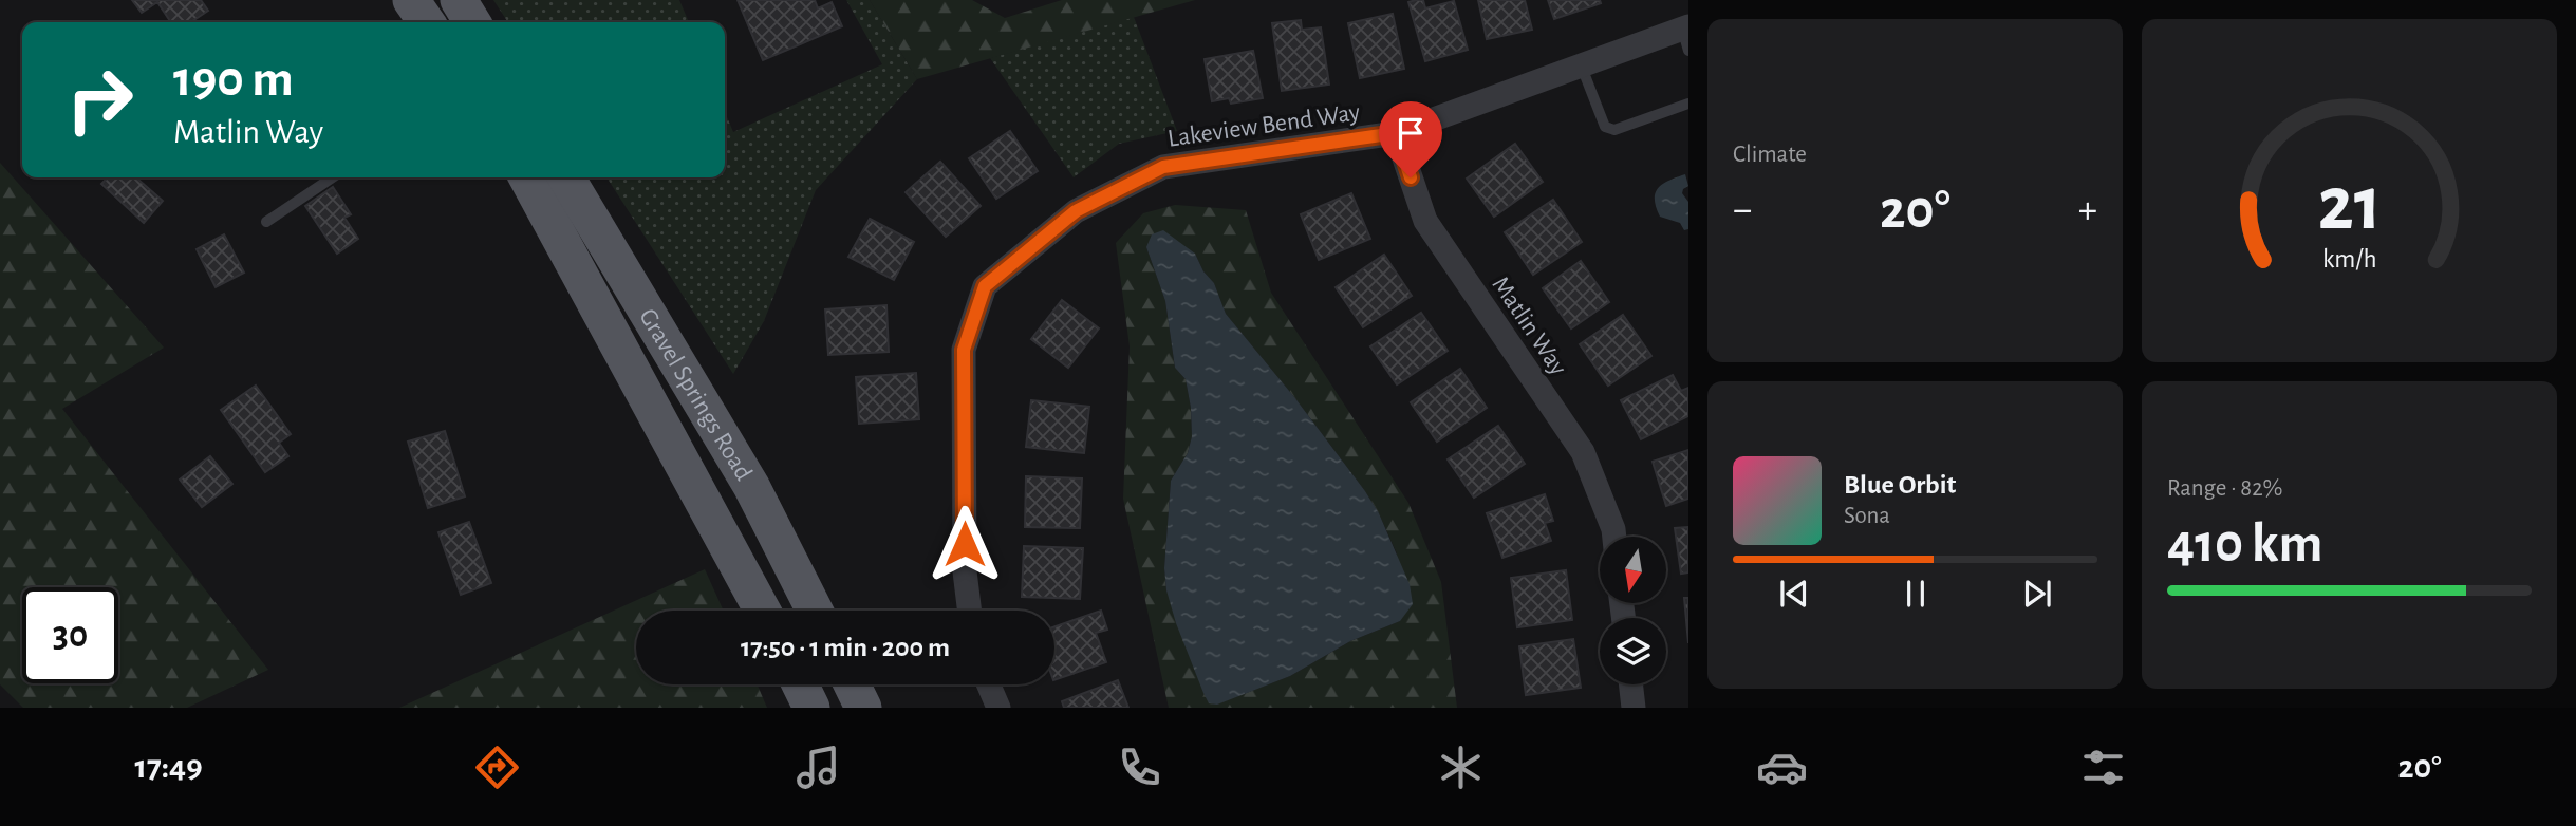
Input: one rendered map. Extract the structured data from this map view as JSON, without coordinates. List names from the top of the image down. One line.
{"streets":{"main road":["Gravel Springs Road"],"street":["Lakeview Bend Way","Matlin Way"]},"crossings":[["Lakeview Bend Way","Matlin Way"]],"north":"bottom","page":{"tile":["Climate",["Range · 82%","410 km"]],"turn":["190 m","Matlin Way"],"heat":["−","20°","+"],"song":["Blue Orbit","Sona"],"limit":"30","trip":"17:50 · 1 min · 200 m","tabs":["17:49","20°"],"gauge":["21","km/h"]}}
